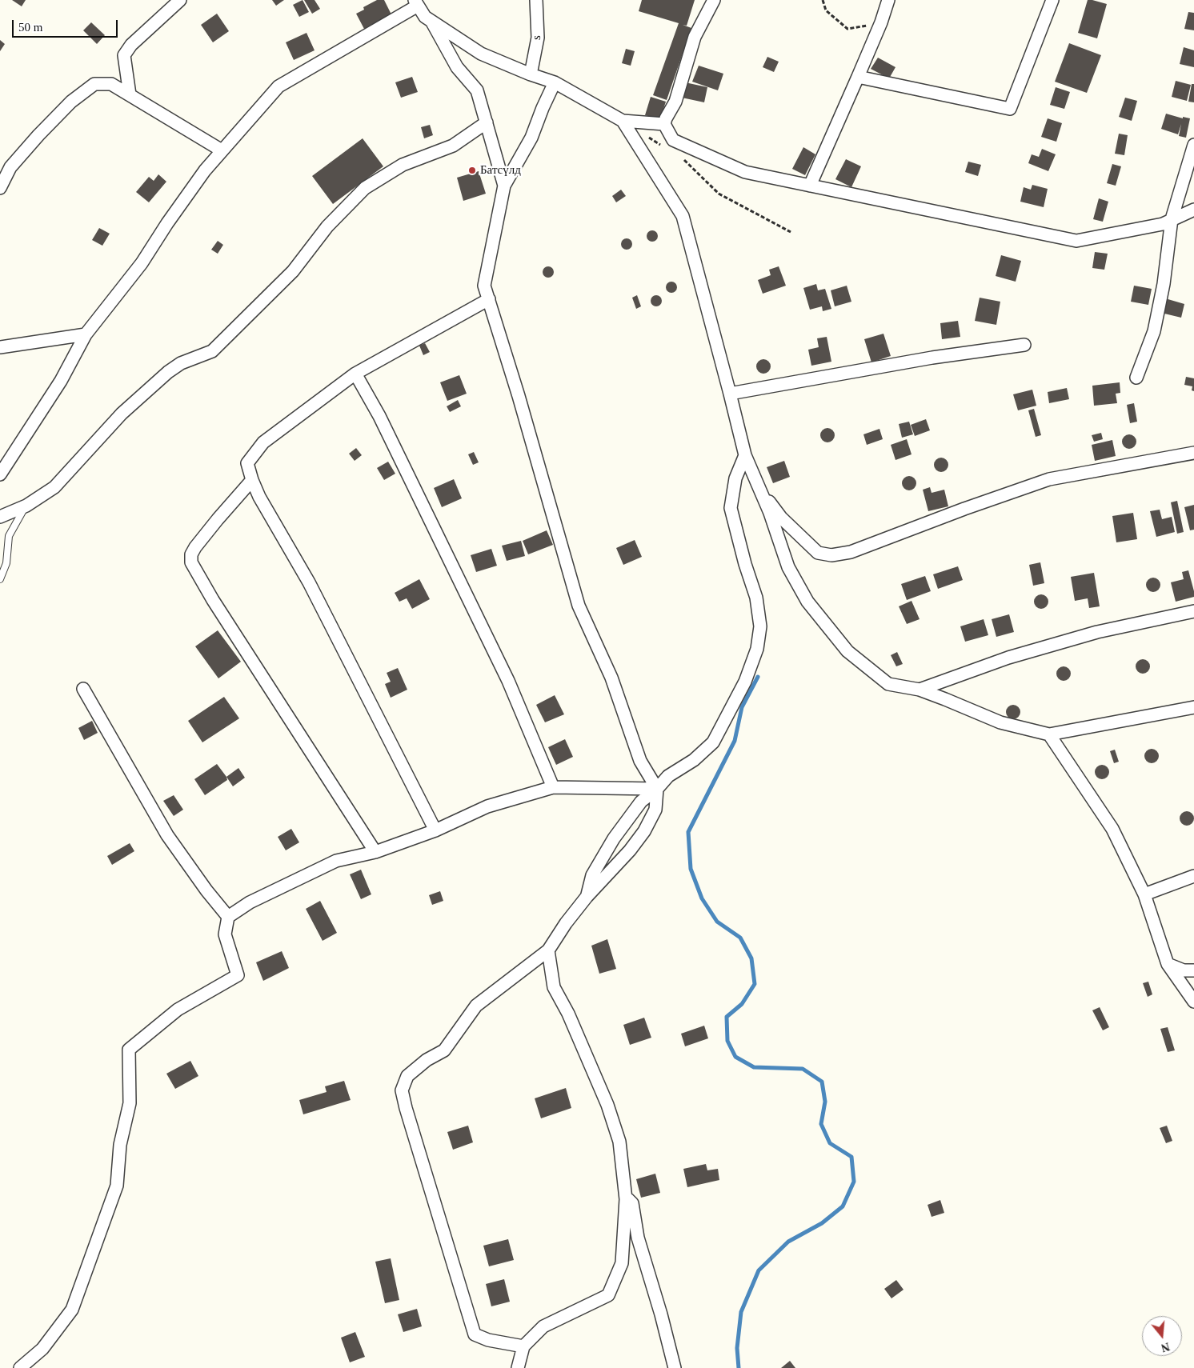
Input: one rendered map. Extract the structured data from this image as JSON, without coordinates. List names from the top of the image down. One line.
{"streets":{"street":["s"]},"places":["Батсүлд"],"scale_bar":"50 m","north":"bottom"}
